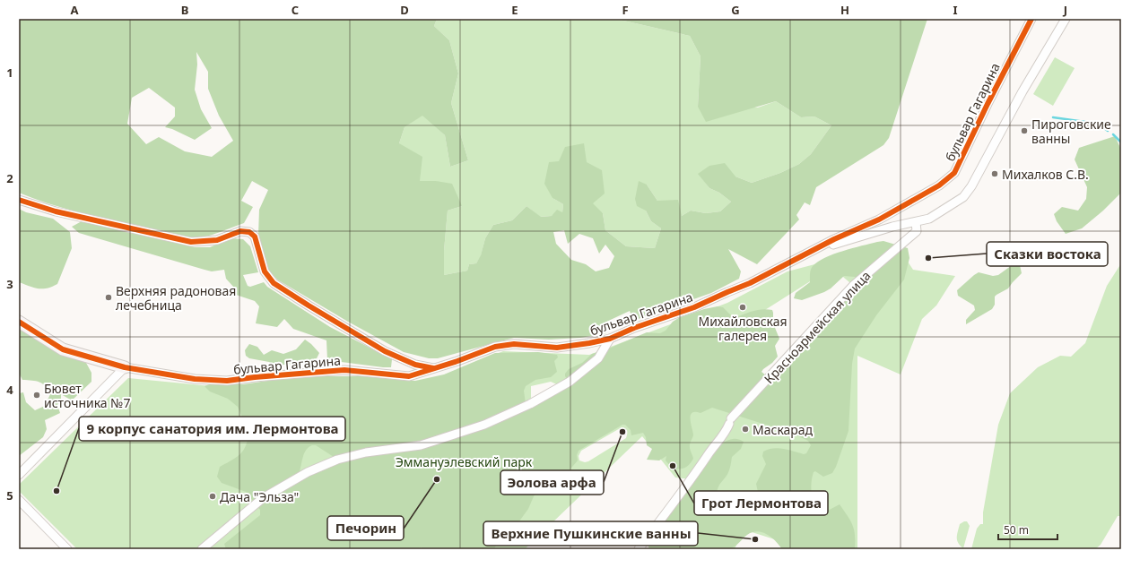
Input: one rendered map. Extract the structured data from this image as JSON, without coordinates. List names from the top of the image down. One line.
{"streets":{"street":["бульвар Гагарина","Красноармейская улица"]},"crossings":[["бульвар Гагарина","Красноармейская улица"]],"parks":["Эммануэлевский парк"],"places":["Пироговские ванны","Михалков С.В.","Сказки востока","Верхняя радоновая лечебница","Михайловская галерея","Бювет источника №7","Маскарад","Эолова арфа","Грот Лермонтова","Печорин","9 корпус санатория им. Лермонтова","Дача \"Эльза\"","Верхние Пушкинские ванны"],"scale_bar":"50 m","grid":{"columns":["A","B","C","D","E","F","G","H","I","J"],"rows":["1","2","3","4","5"]}}
